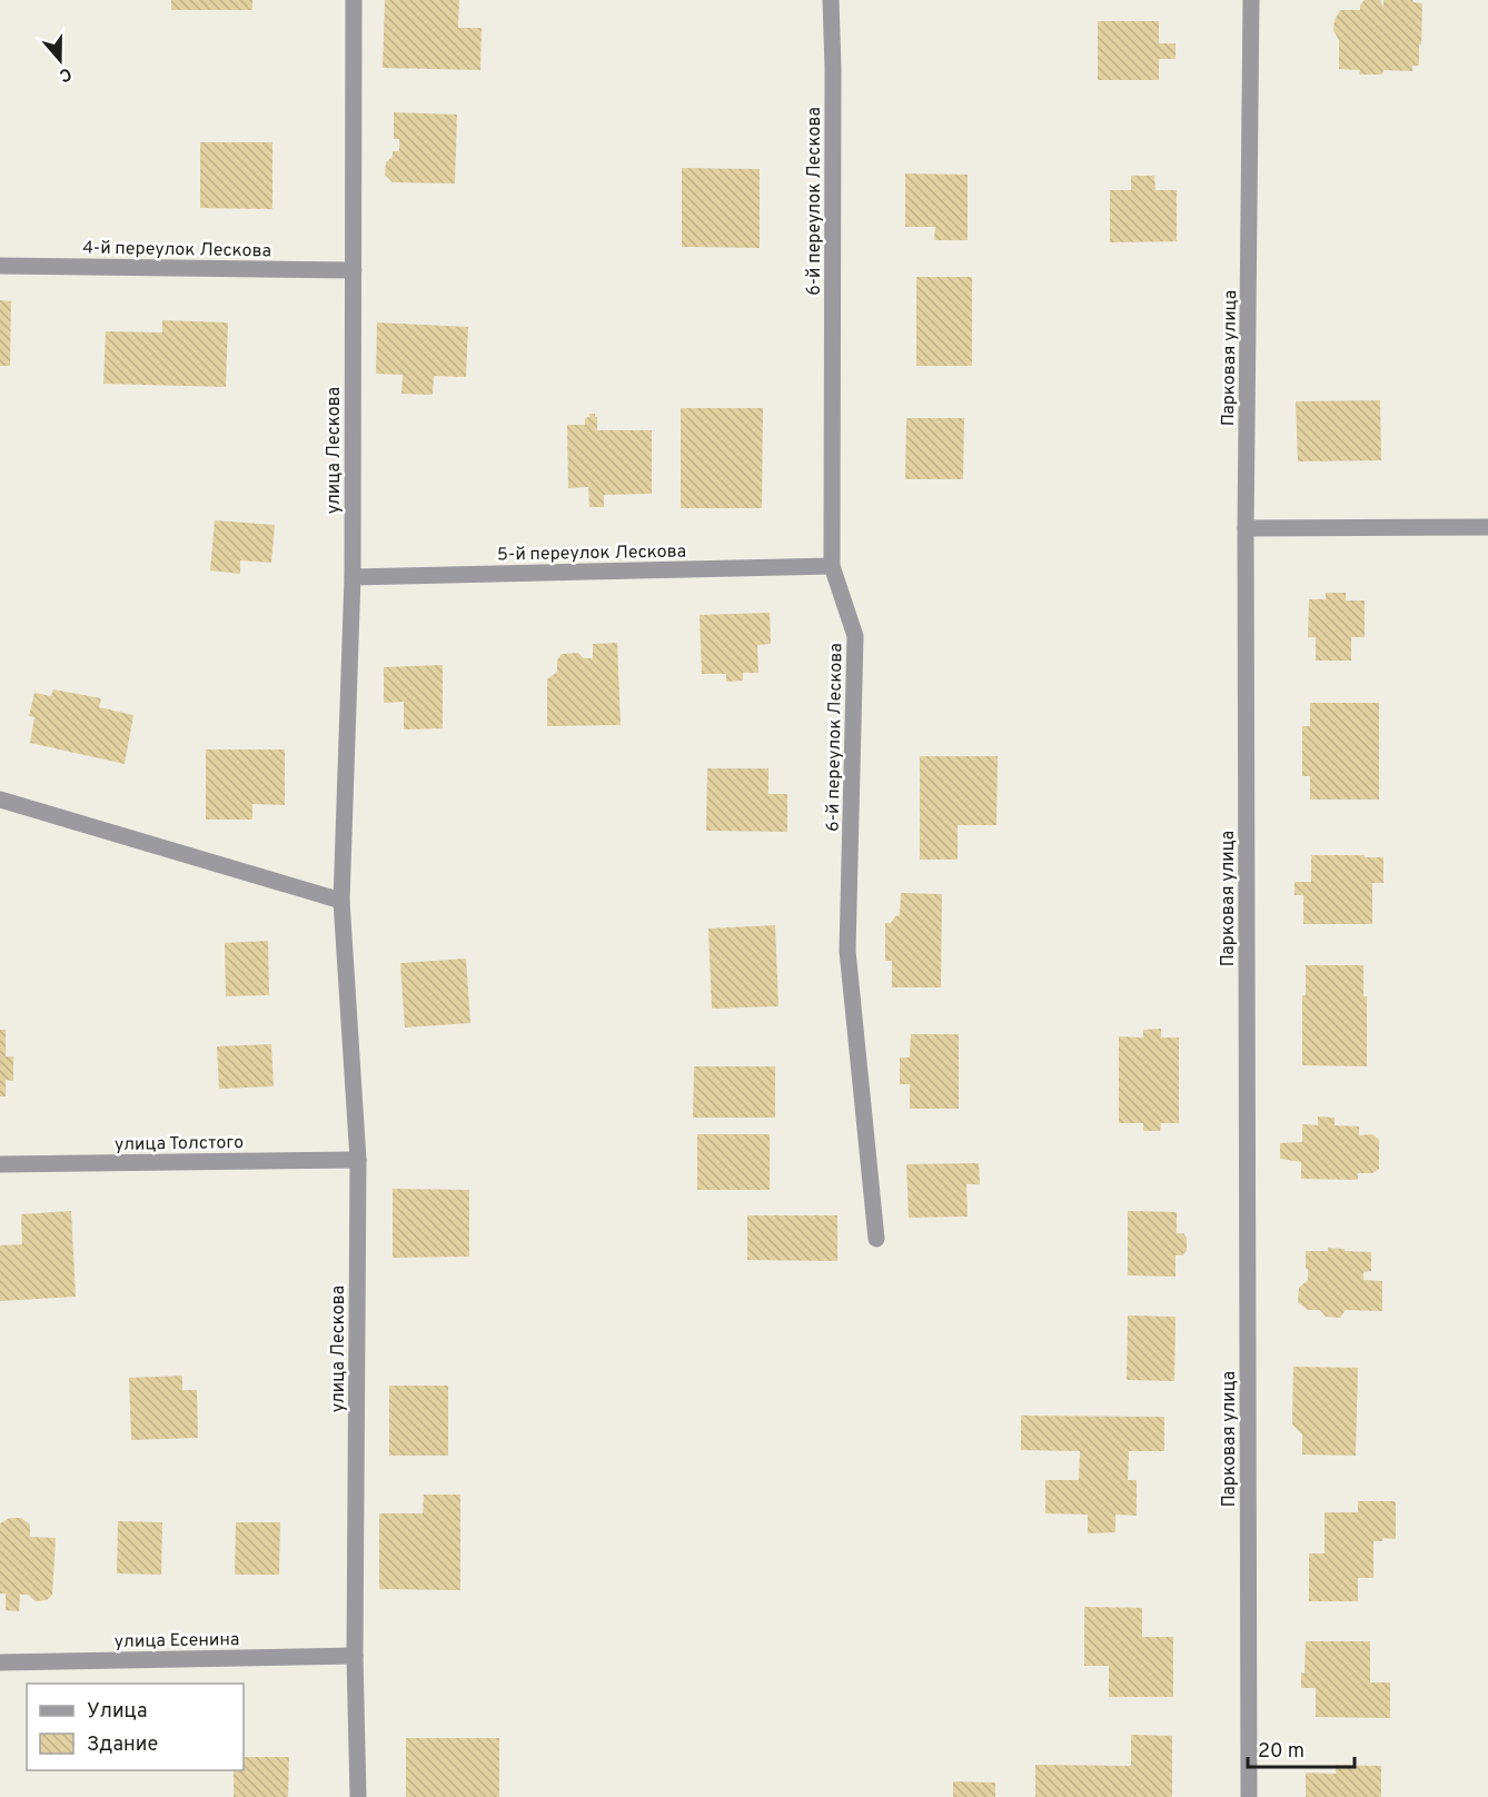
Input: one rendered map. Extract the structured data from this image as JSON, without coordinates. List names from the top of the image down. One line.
{"streets":{"street":["6-й переулок Лескова","4-й переулок Лескова","Парковая улица","улица Лескова","5-й переулок Лескова","улица Толстого","улица Есенина"]},"crossings":[["6-й переулок Лескова","5-й переулок Лескова"],["4-й переулок Лескова","улица Лескова"],["улица Лескова","5-й переулок Лескова"],["улица Лескова","улица Толстого"],["улица Лескова","улица Есенина"]],"legend":["Улица","Здание"],"scale_bar":"20 m","north":"bottom"}
